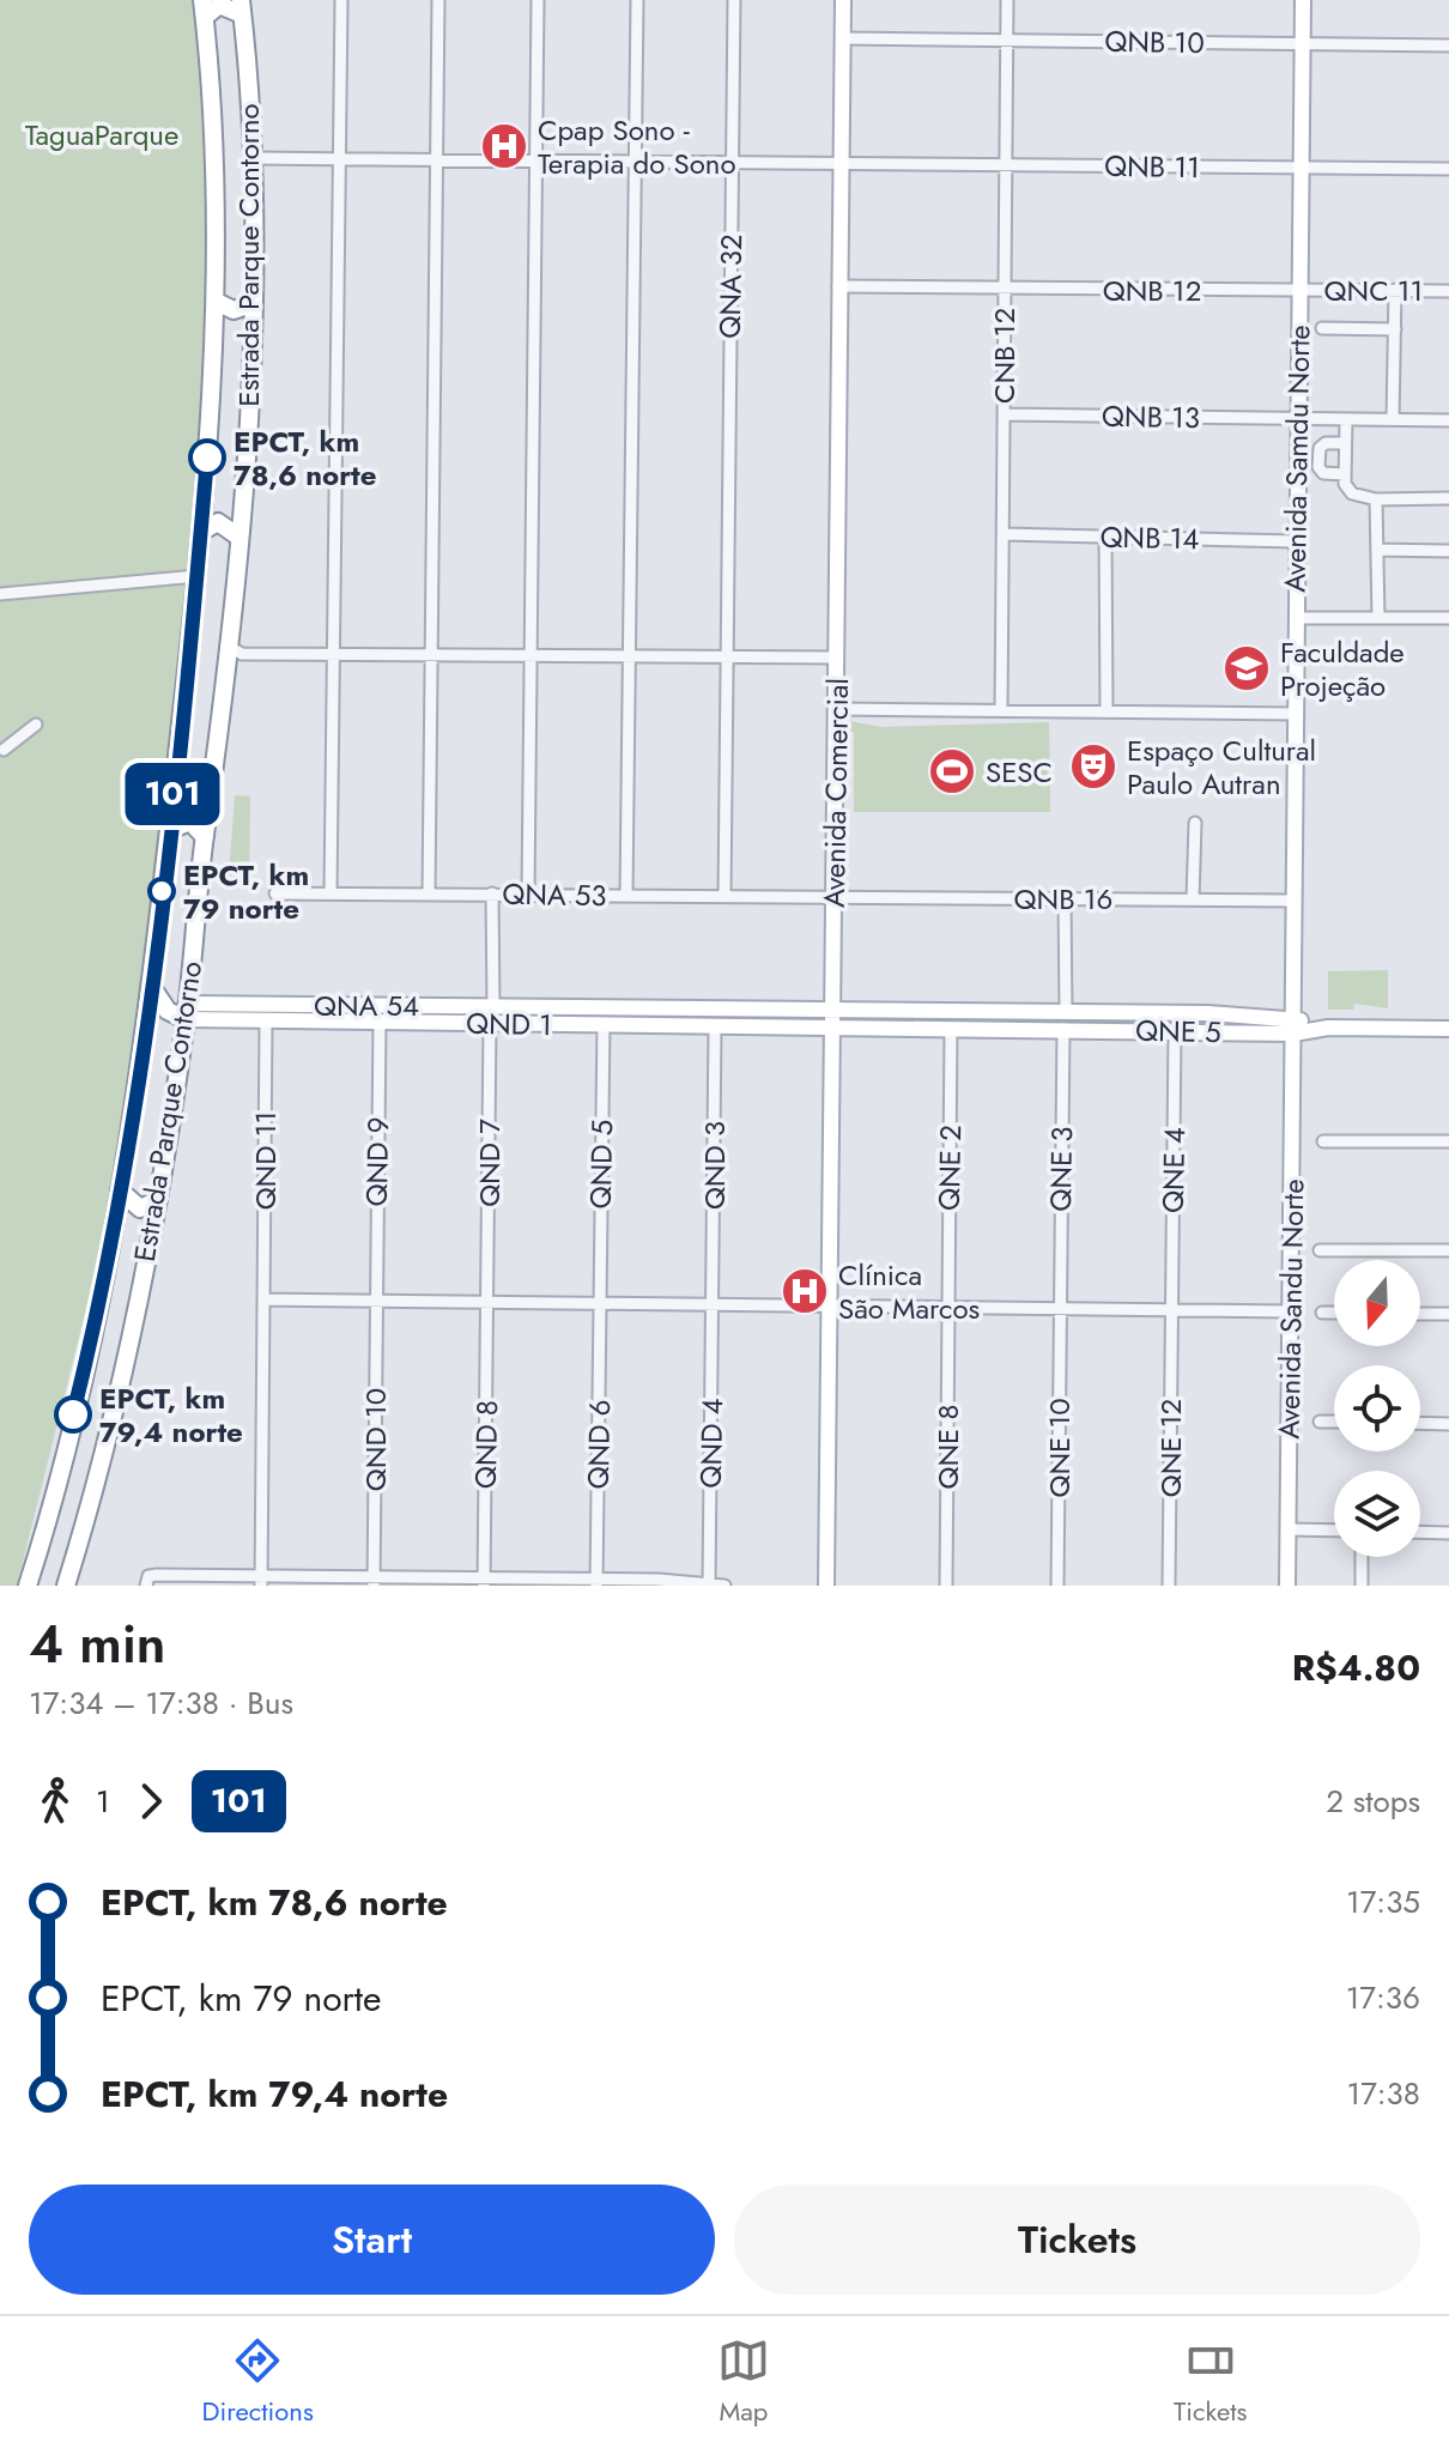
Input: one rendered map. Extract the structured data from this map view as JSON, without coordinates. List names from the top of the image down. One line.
{"streets":{"highway":["Estrada Parque Contorno"],"main road":["Avenida Samdu Norte","Avenida Comercial","QNA 54","QND 1","QNE 5","Avenida Sandu Norte"],"street":["QNB 10","QNB 11","QNA 32","QNB 12","QNC 11","CNB 12","QNB 13","QNB 14","QNA 53","QNB 16","QND 11","QND 9","QND 7","QND 5","QND 3","QNE 2","QNE 3","QNE 4","QND 10","QND 4","QND 8","QND 6","QNE 8","QNE 10","QNE 12"]},"crossings":[["QNB 10","CNB 12"],["QNB 10","Avenida Samdu Norte"],["QNB 10","Avenida Comercial"],["QNB 11","Estrada Parque Contorno"],["QNB 11","QNA 32"],["QNB 11","CNB 12"],["QNB 11","Avenida Samdu Norte"],["QNB 11","Avenida Comercial"],["Estrada Parque Contorno","QND 1"],["QNA 32","QNA 53"],["QNB 12","QNC 11"],["QNB 12","CNB 12"],["QNB 12","Avenida Samdu Norte"],["QNB 12","Avenida Comercial"],["QNC 11","Avenida Samdu Norte"],["CNB 12","QNB 13"],["CNB 12","QNB 14"],["QNB 13","Avenida Samdu Norte"],["Avenida Samdu Norte","QNB 14"],["Avenida Samdu Norte","QNB 16"],["Avenida Samdu Norte","QNA 54"],["Avenida Samdu Norte","QNE 5"],["Avenida Samdu Norte","Avenida Sandu Norte"],["Avenida Comercial","QNA 53"],["Avenida Comercial","QNB 16"],["Avenida Comercial","QNA 54"],["Avenida Comercial","QND 1"],["QNA 53","QNB 16"],["QNA 54","QND 1"],["QNA 54","QNE 5"],["QNA 54","Avenida Sandu Norte"],["QND 1","QNE 5"],["QND 1","QND 11"],["QND 1","QND 9"],["QND 1","QND 7"],["QND 1","QND 5"],["QND 1","QND 3"],["QND 1","QNE 2"],["QNE 5","QNE 2"],["QNE 5","QNE 3"],["QNE 5","QNE 4"],["QNE 5","Avenida Sandu Norte"],["QND 9","QND 10"],["QND 7","QND 8"],["QND 5","QND 6"],["QND 3","QND 4"],["QNE 2","QNE 8"],["QNE 3","QNE 10"],["QNE 4","QNE 12"]],"parks":["TaguaParque"],"places":{"hospital":["Cpap Sono - Terapia do Sono","Clínica São Marcos"],"other":["EPCT, km 78,6 norte","EPCT, km 79 norte","EPCT, km 79,4 norte"],"school or university":["Faculdade Projeção"],"theatre":["Espaço Cultural Paulo Autran"],"sports":["SESC"]},"lines":["bus line 101"],"north":"bottom","page":{"on_map":"101","heading":["4 min","17:34 – 17:38 · Bus","R$4.80"],"legs":["1","101","2 stops"],"list":[{"name":"EPCT, km 78,6 norte","value":"17:35"},{"name":"EPCT, km 79 norte","value":"17:36"},{"name":"EPCT, km 79,4 norte","value":"17:38"}],"buttons":["Start","Tickets"],"tabs":["Directions","Map","Tickets"]}}
